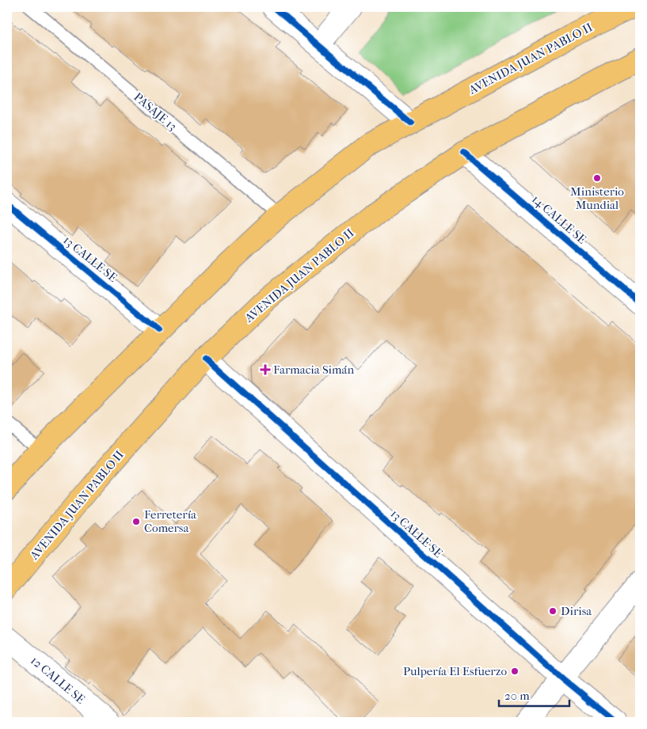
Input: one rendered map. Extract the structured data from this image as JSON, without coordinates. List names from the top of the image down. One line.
{"streets":{"highway":["AVENIDA JUAN PABLO II"],"street":["14 CALLE SE","13 CALLE SE","12 CALLE SE"],"lane":["PASAJE 13"]},"crossings":[["AVENIDA JUAN PABLO II","PASAJE 13"],["AVENIDA JUAN PABLO II","14 CALLE SE"],["AVENIDA JUAN PABLO II","13 CALLE SE"]],"places":{"other":["Ministerio Mundial","Ferretería Comersa","Dirisa","Pulpería El Esfuerzo"],"health":["Farmacia Simán"]},"scale_bar":"20 m"}
